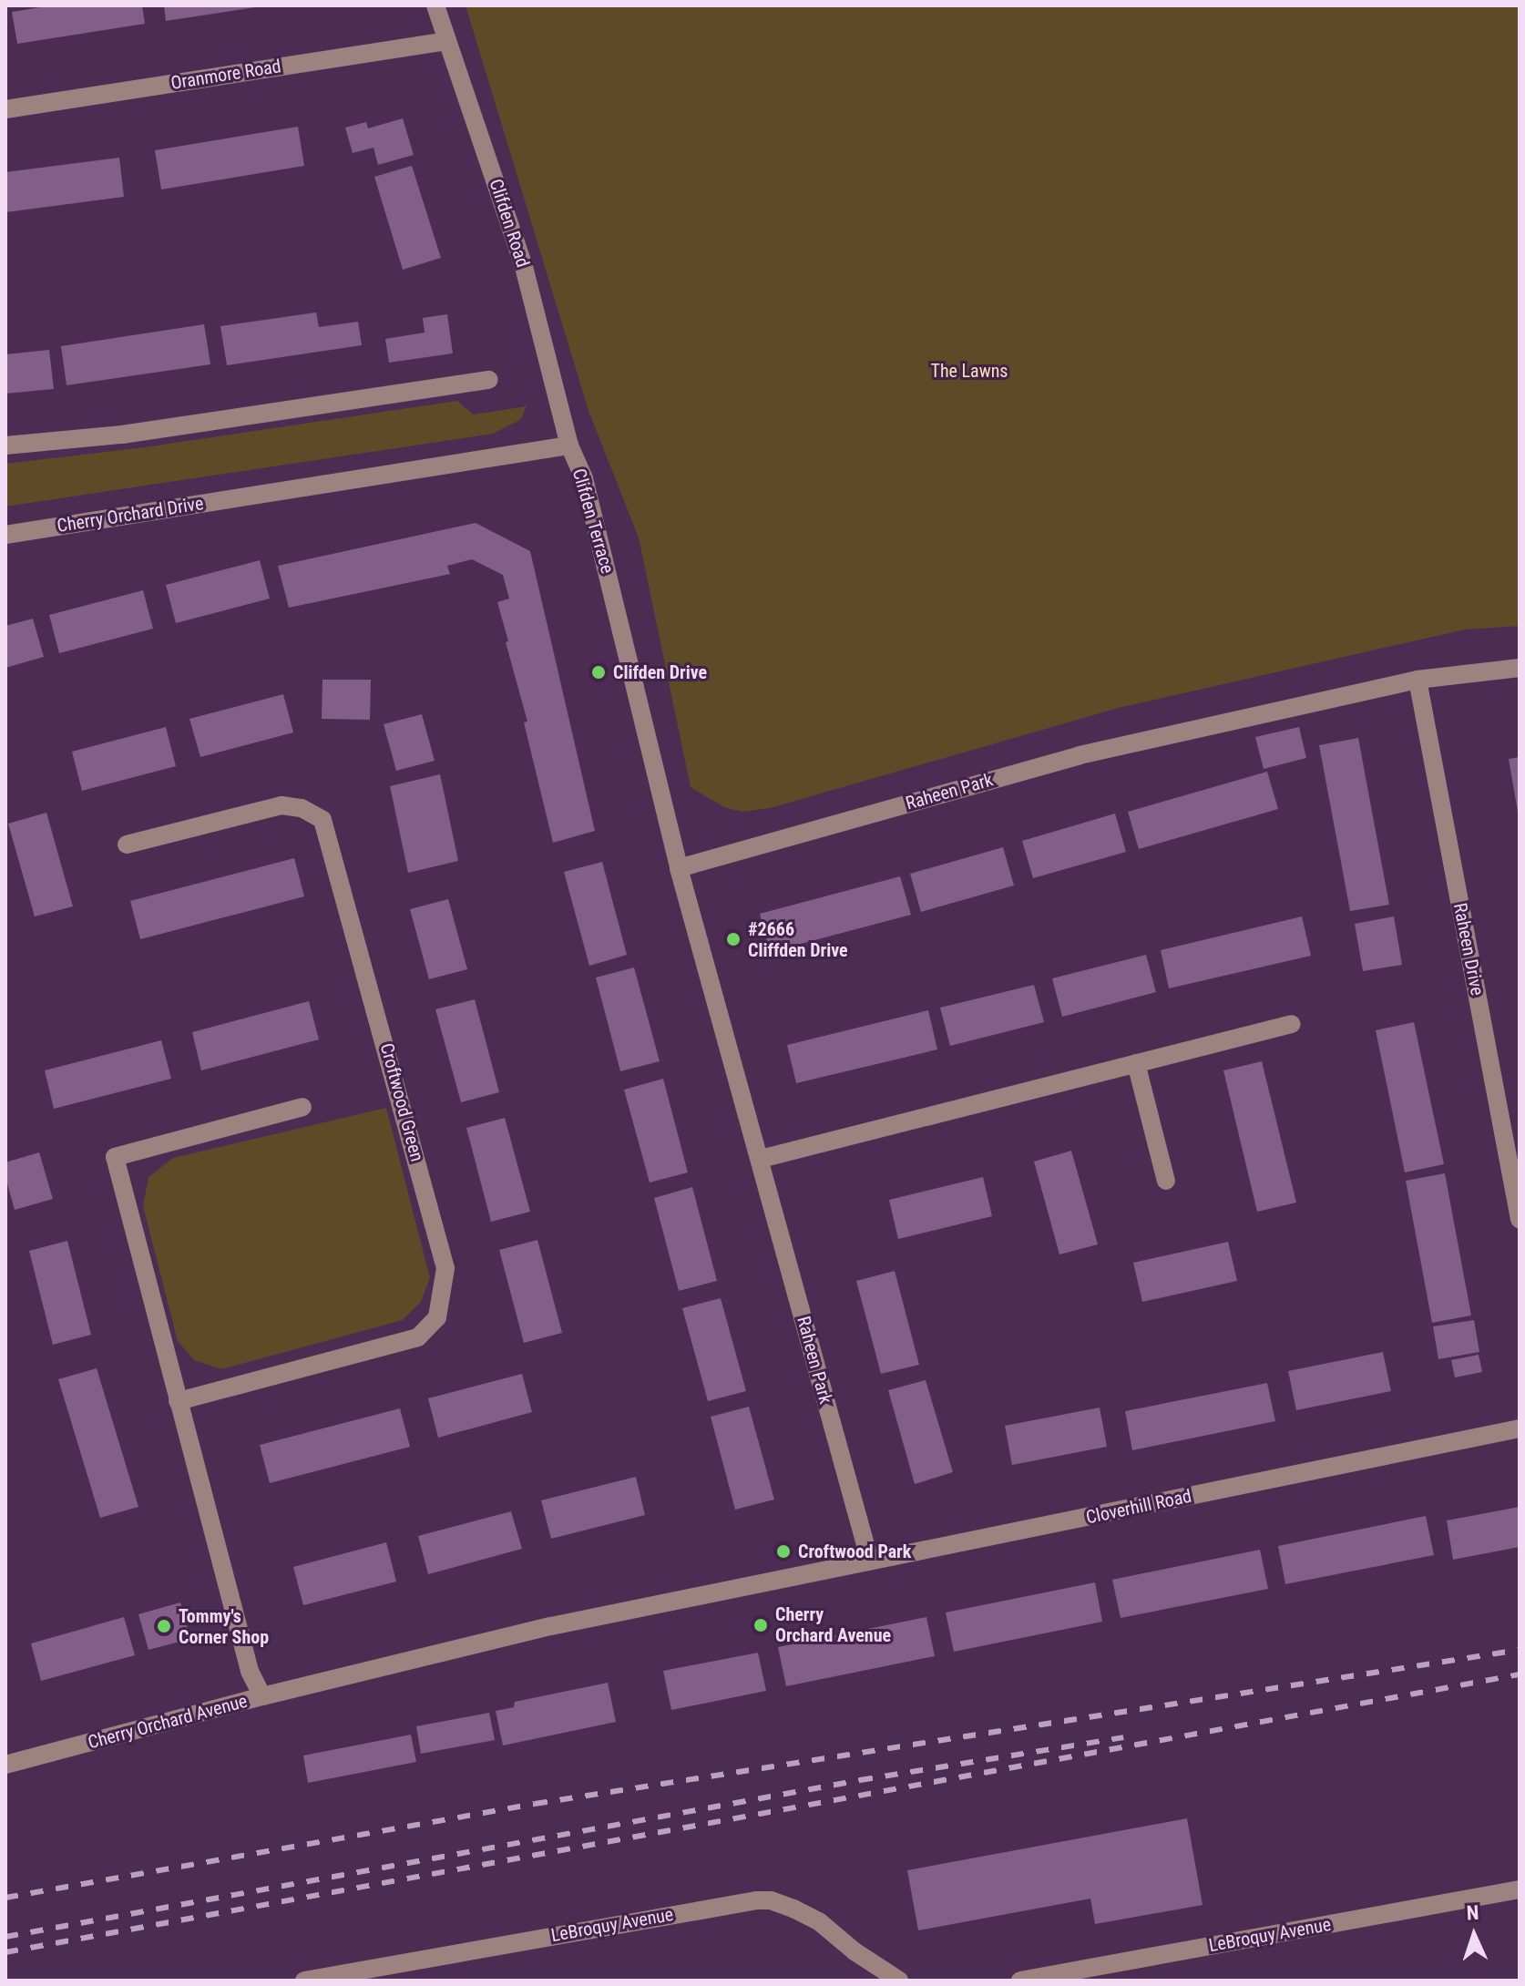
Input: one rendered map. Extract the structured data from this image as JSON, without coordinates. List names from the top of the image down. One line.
{"streets":{"street":["Oranmore Road","Clifden Road","Cherry Orchard Drive","Clifden Terrace","Raheen Park","Raheen Drive","Croftwood Green","Cloverhill Road","Cherry Orchard Avenue","LeBroquy Avenue"]},"crossings":[["Oranmore Road","Clifden Road"],["Clifden Road","Clifden Terrace"],["Cherry Orchard Drive","Clifden Terrace"],["Clifden Terrace","Raheen Park"],["Raheen Park","Raheen Drive"],["Raheen Park","Cloverhill Road"],["Cloverhill Road","Cherry Orchard Avenue"]],"parks":["The Lawns"],"places":["Clifden Drive","#2666 Cliffden Drive","Croftwood Park","Cherry Orchard Avenue","Tommy's Corner Shop"],"north":"top"}
